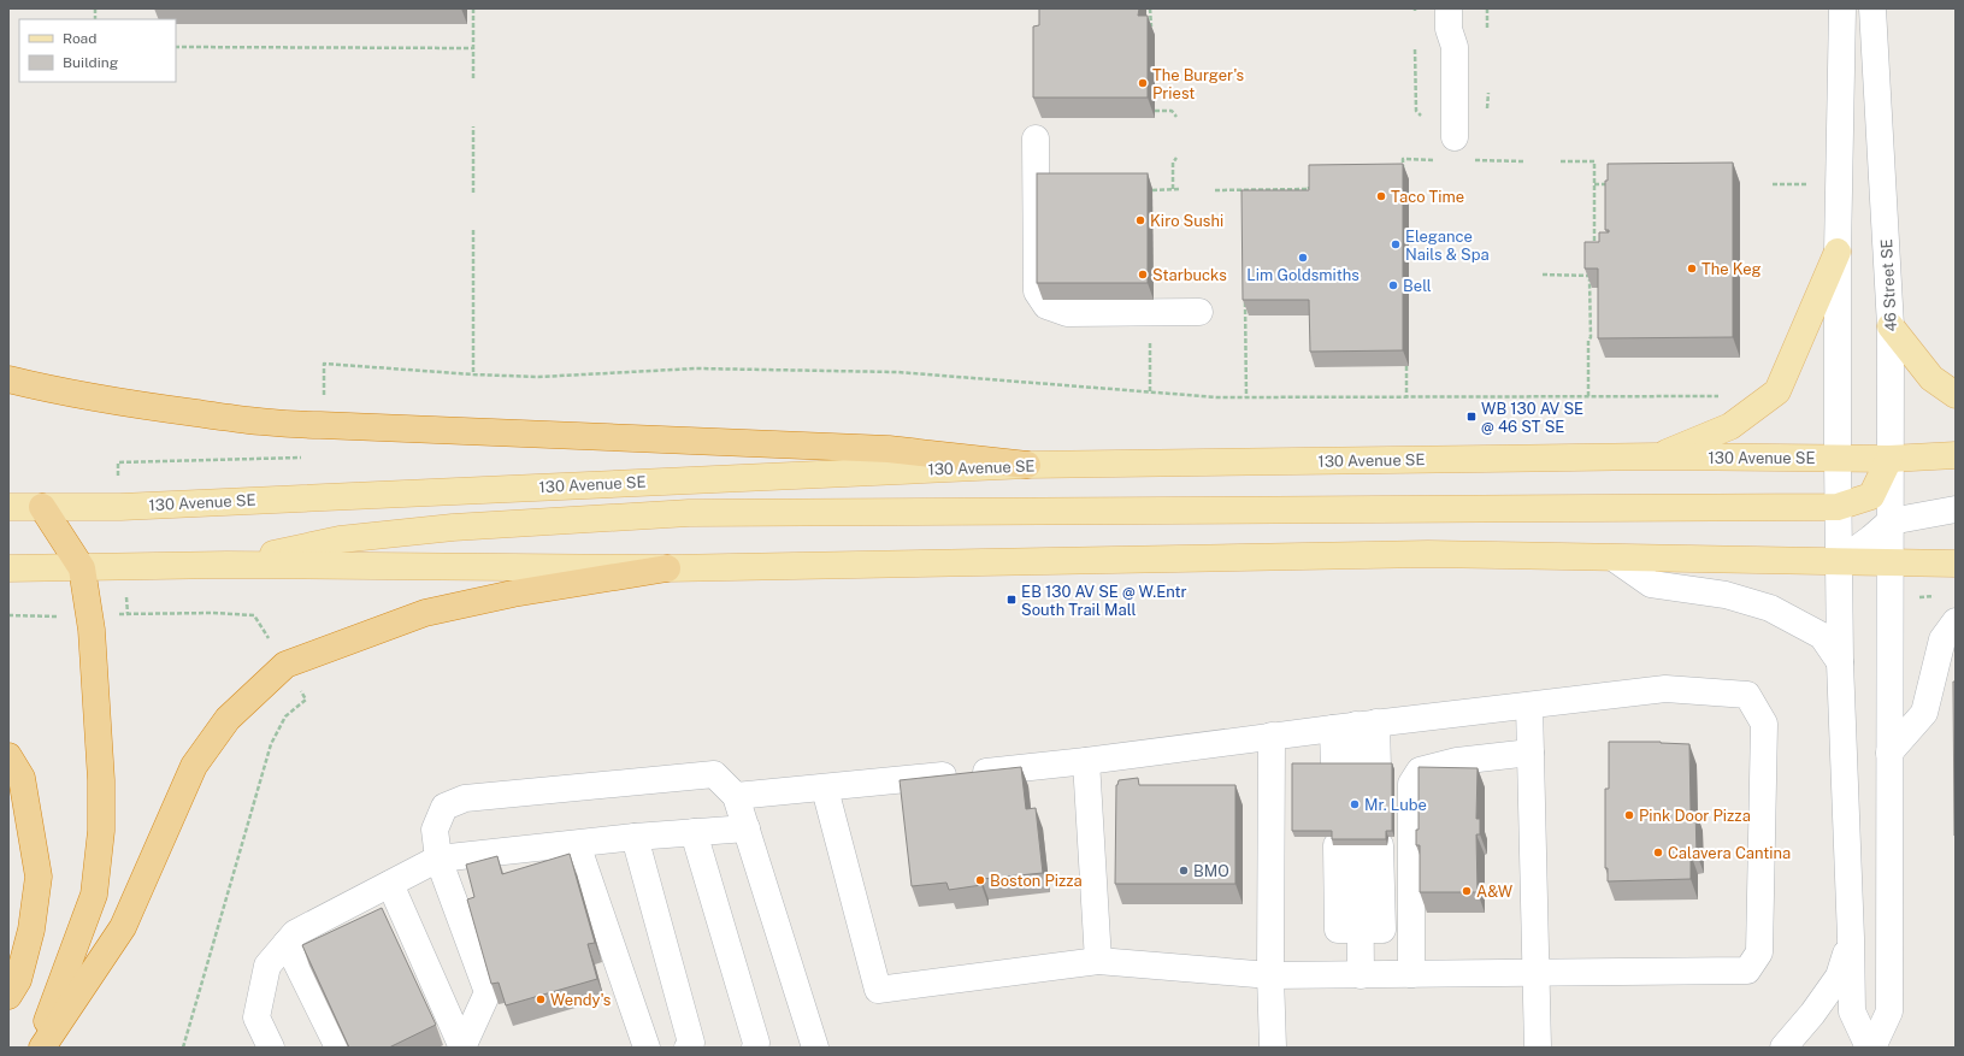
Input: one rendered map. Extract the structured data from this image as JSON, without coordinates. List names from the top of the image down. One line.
{"streets":{"main road":["130 Avenue SE"],"street":["46 Street SE"]},"crossings":[["46 Street SE","130 Avenue SE"]],"places":{"other":["The Burger's Priest","Taco Time","Kiro Sushi","Elegance Nails & Spa","Lim Goldsmiths","The Keg","Starbucks","Bell","Mr. Lube","Pink Door Pizza","Calavera Cantina","BMO","Boston Pizza","A&W","Wendy's"],"transit":["WB 130 AV SE @ 46 ST SE","EB 130 AV SE @ W.Entr South Trail Mall"]},"legend":["Road","Building"]}
